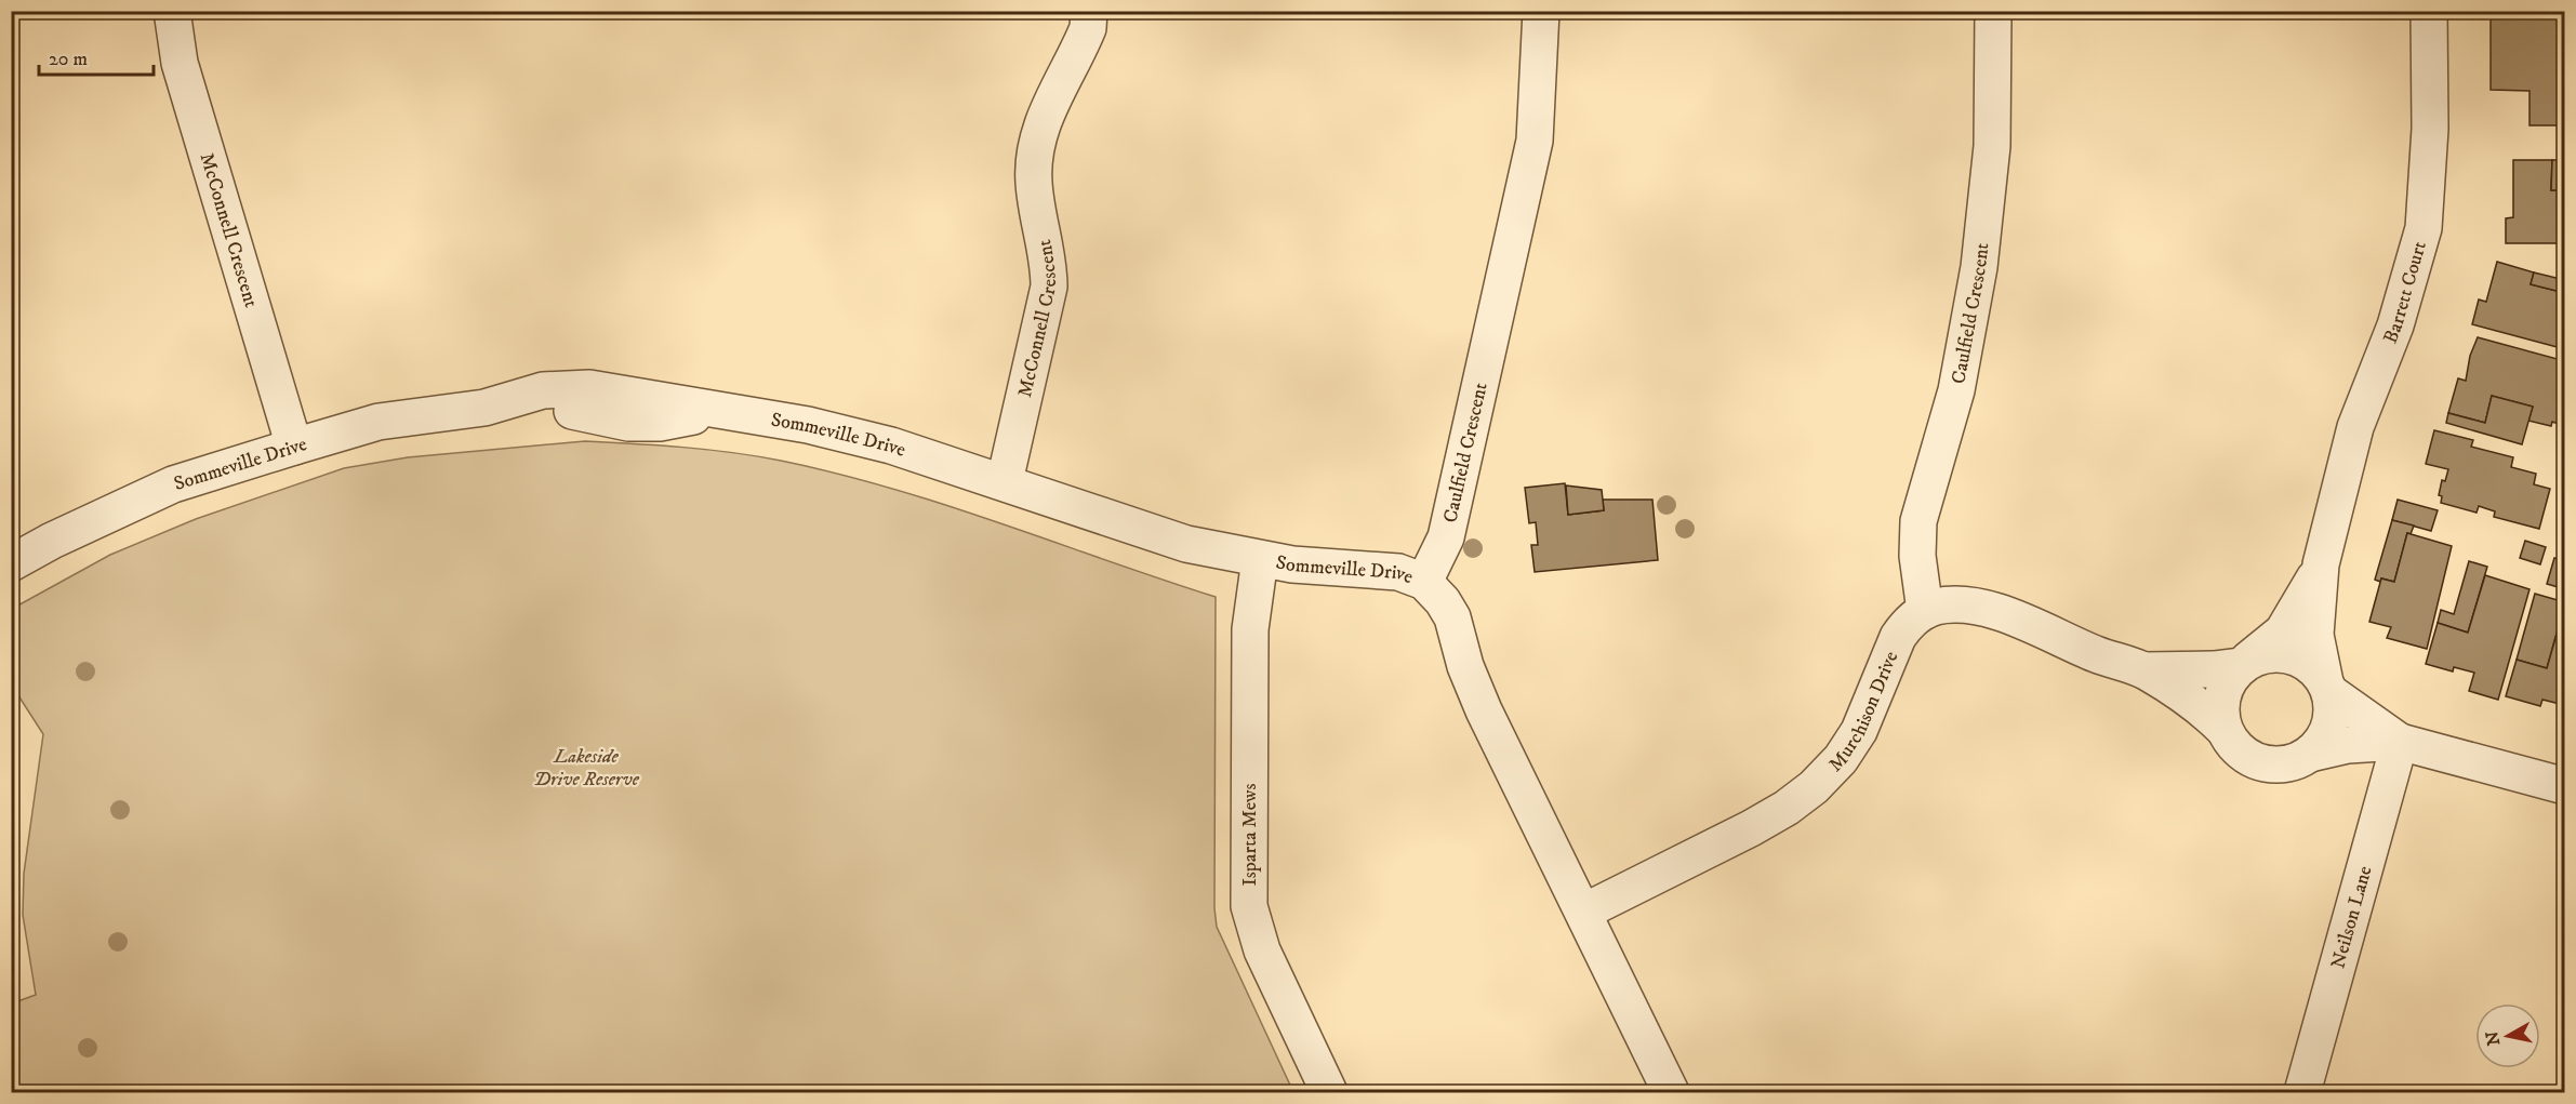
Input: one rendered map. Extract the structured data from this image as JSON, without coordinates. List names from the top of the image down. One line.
{"streets":{"street":["McConnell Crescent","Barrett Court","Caulfield Crescent","Sommeville Drive","Murchison Drive","Isparta Mews","Neilson Lane"]},"crossings":[["McConnell Crescent","Sommeville Drive"],["Caulfield Crescent","Sommeville Drive"],["Caulfield Crescent","Murchison Drive"],["Sommeville Drive","Murchison Drive"],["Sommeville Drive","Isparta Mews"]],"parks":["Lakeside Drive Reserve"],"scale_bar":"20 m","north":"left"}
